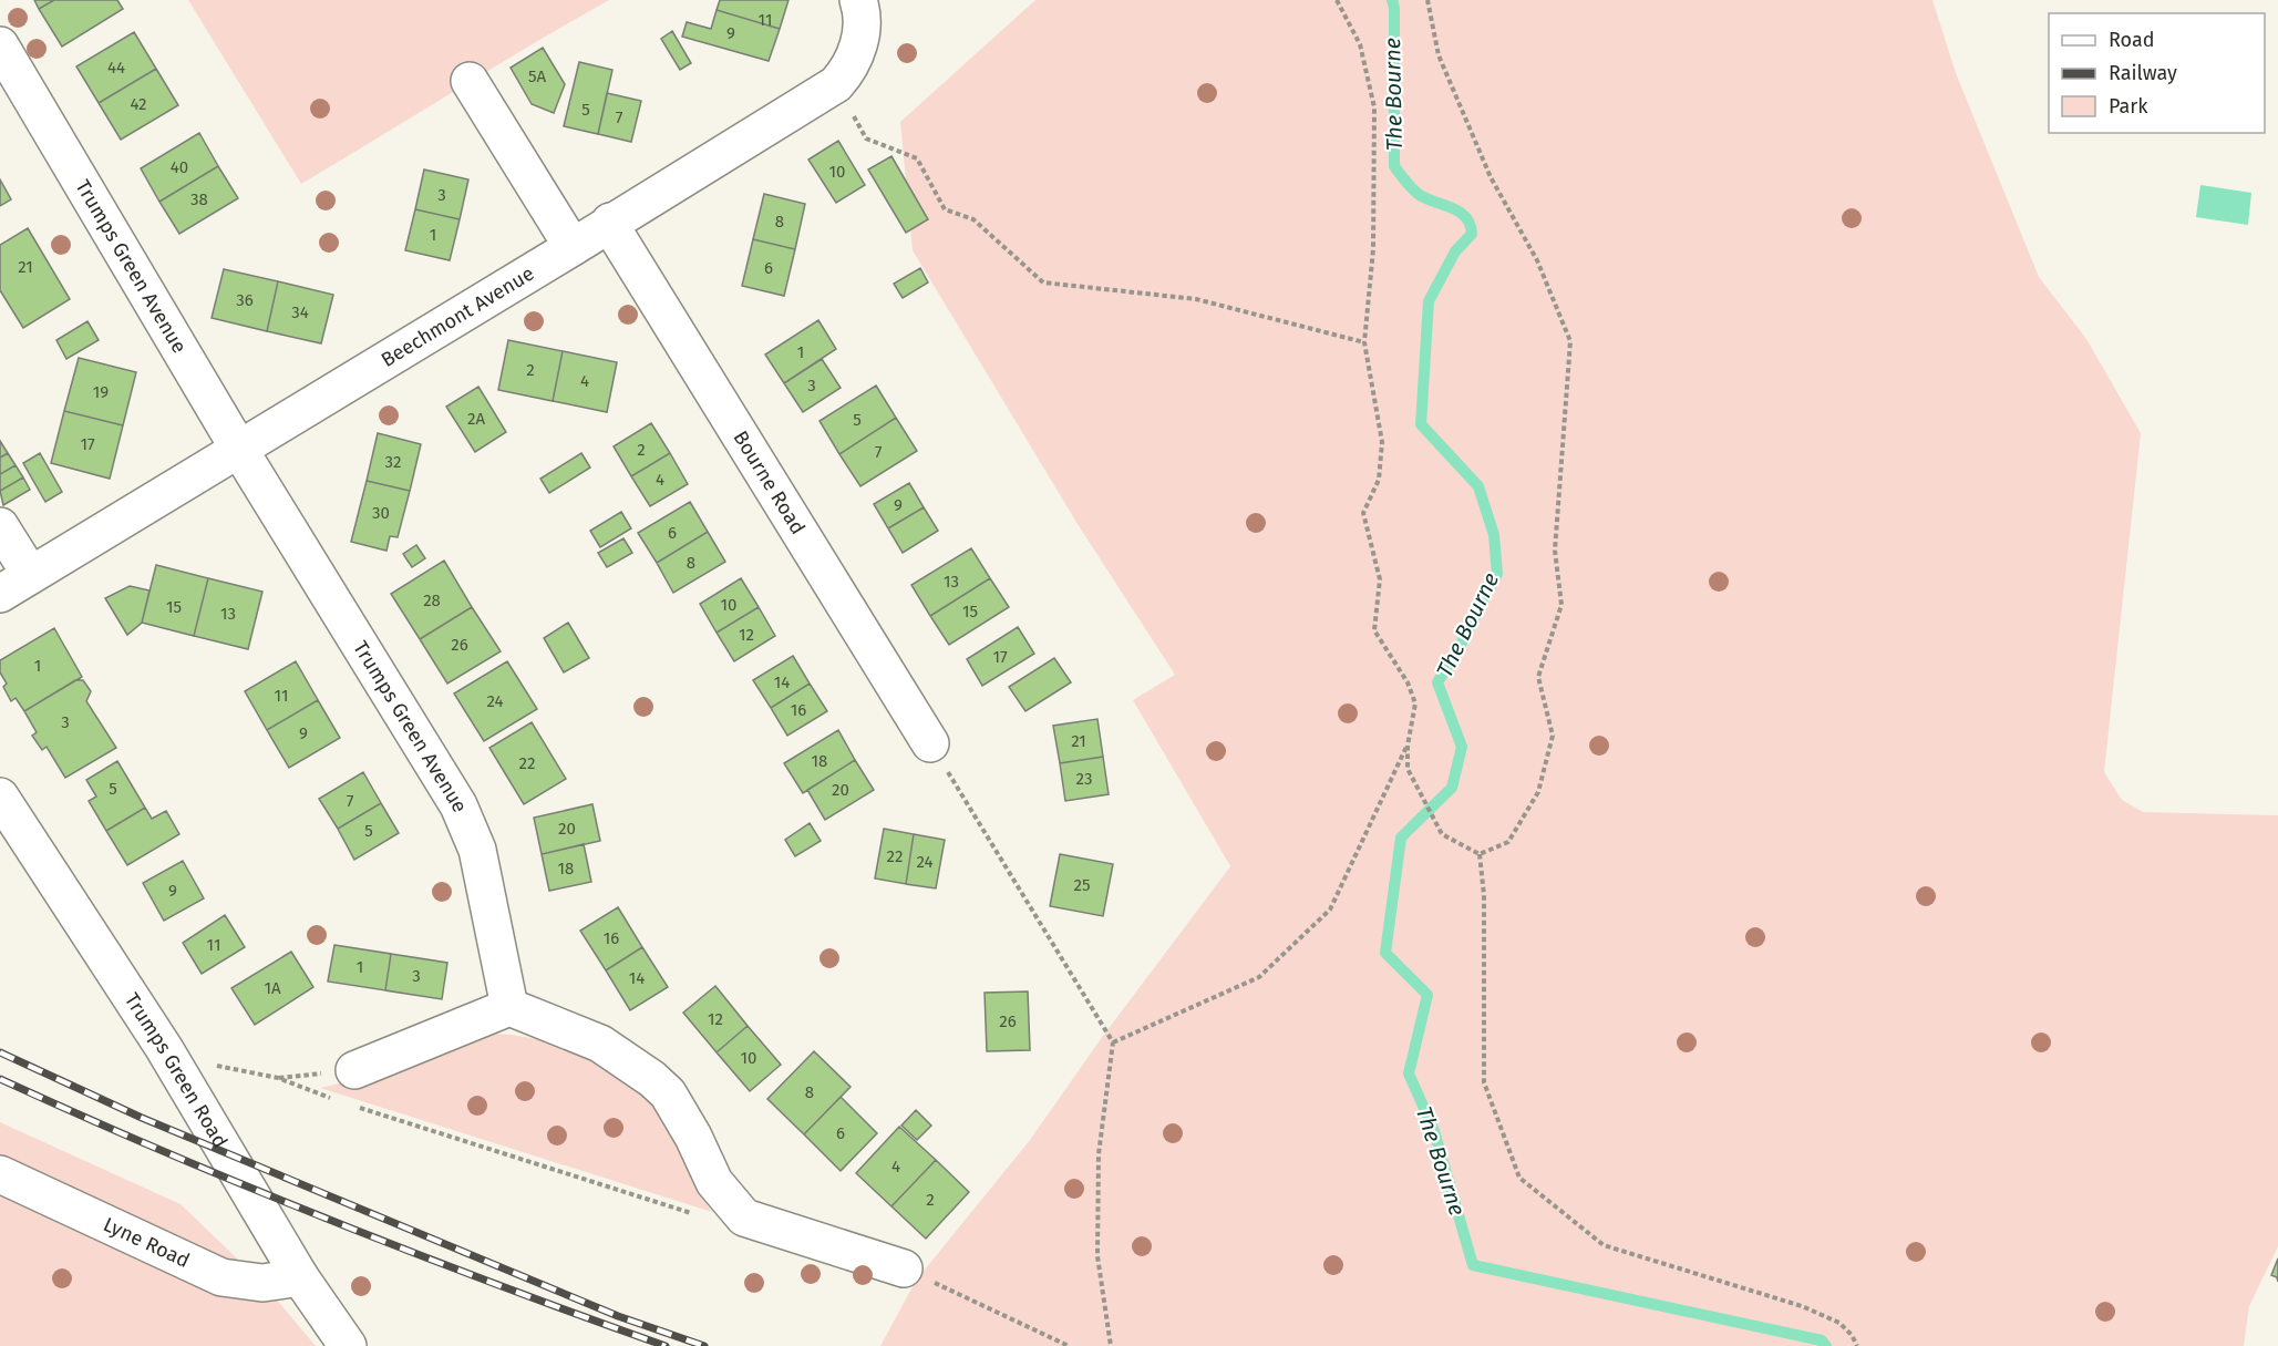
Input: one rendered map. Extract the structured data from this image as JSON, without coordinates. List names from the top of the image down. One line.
{"streets":{"street":["Trumps Green Avenue","Beechmont Avenue","Bourne Road","Trumps Green Road","Lyne Road"]},"crossings":[["Trumps Green Avenue","Beechmont Avenue"],["Beechmont Avenue","Bourne Road"],["Trumps Green Road","Lyne Road"]],"water":["The Bourne"],"house_numbers":["11","9","44","5A","42","5","7","40","10","3","38","8","1","21","6","36","34","1","2","4","3","19","2A","5","17","2","7","32","4","9","30","6","8","13","28","10","15","15","13","12","26","17","1","14","11","24","16","3","9","21","18","22","23","5","20","7","20","5","22","24","18","25","9","16","11","1","3","14","1A","12","26","10","8","6","4","2"],"legend":["Road","Railway","Park"]}
